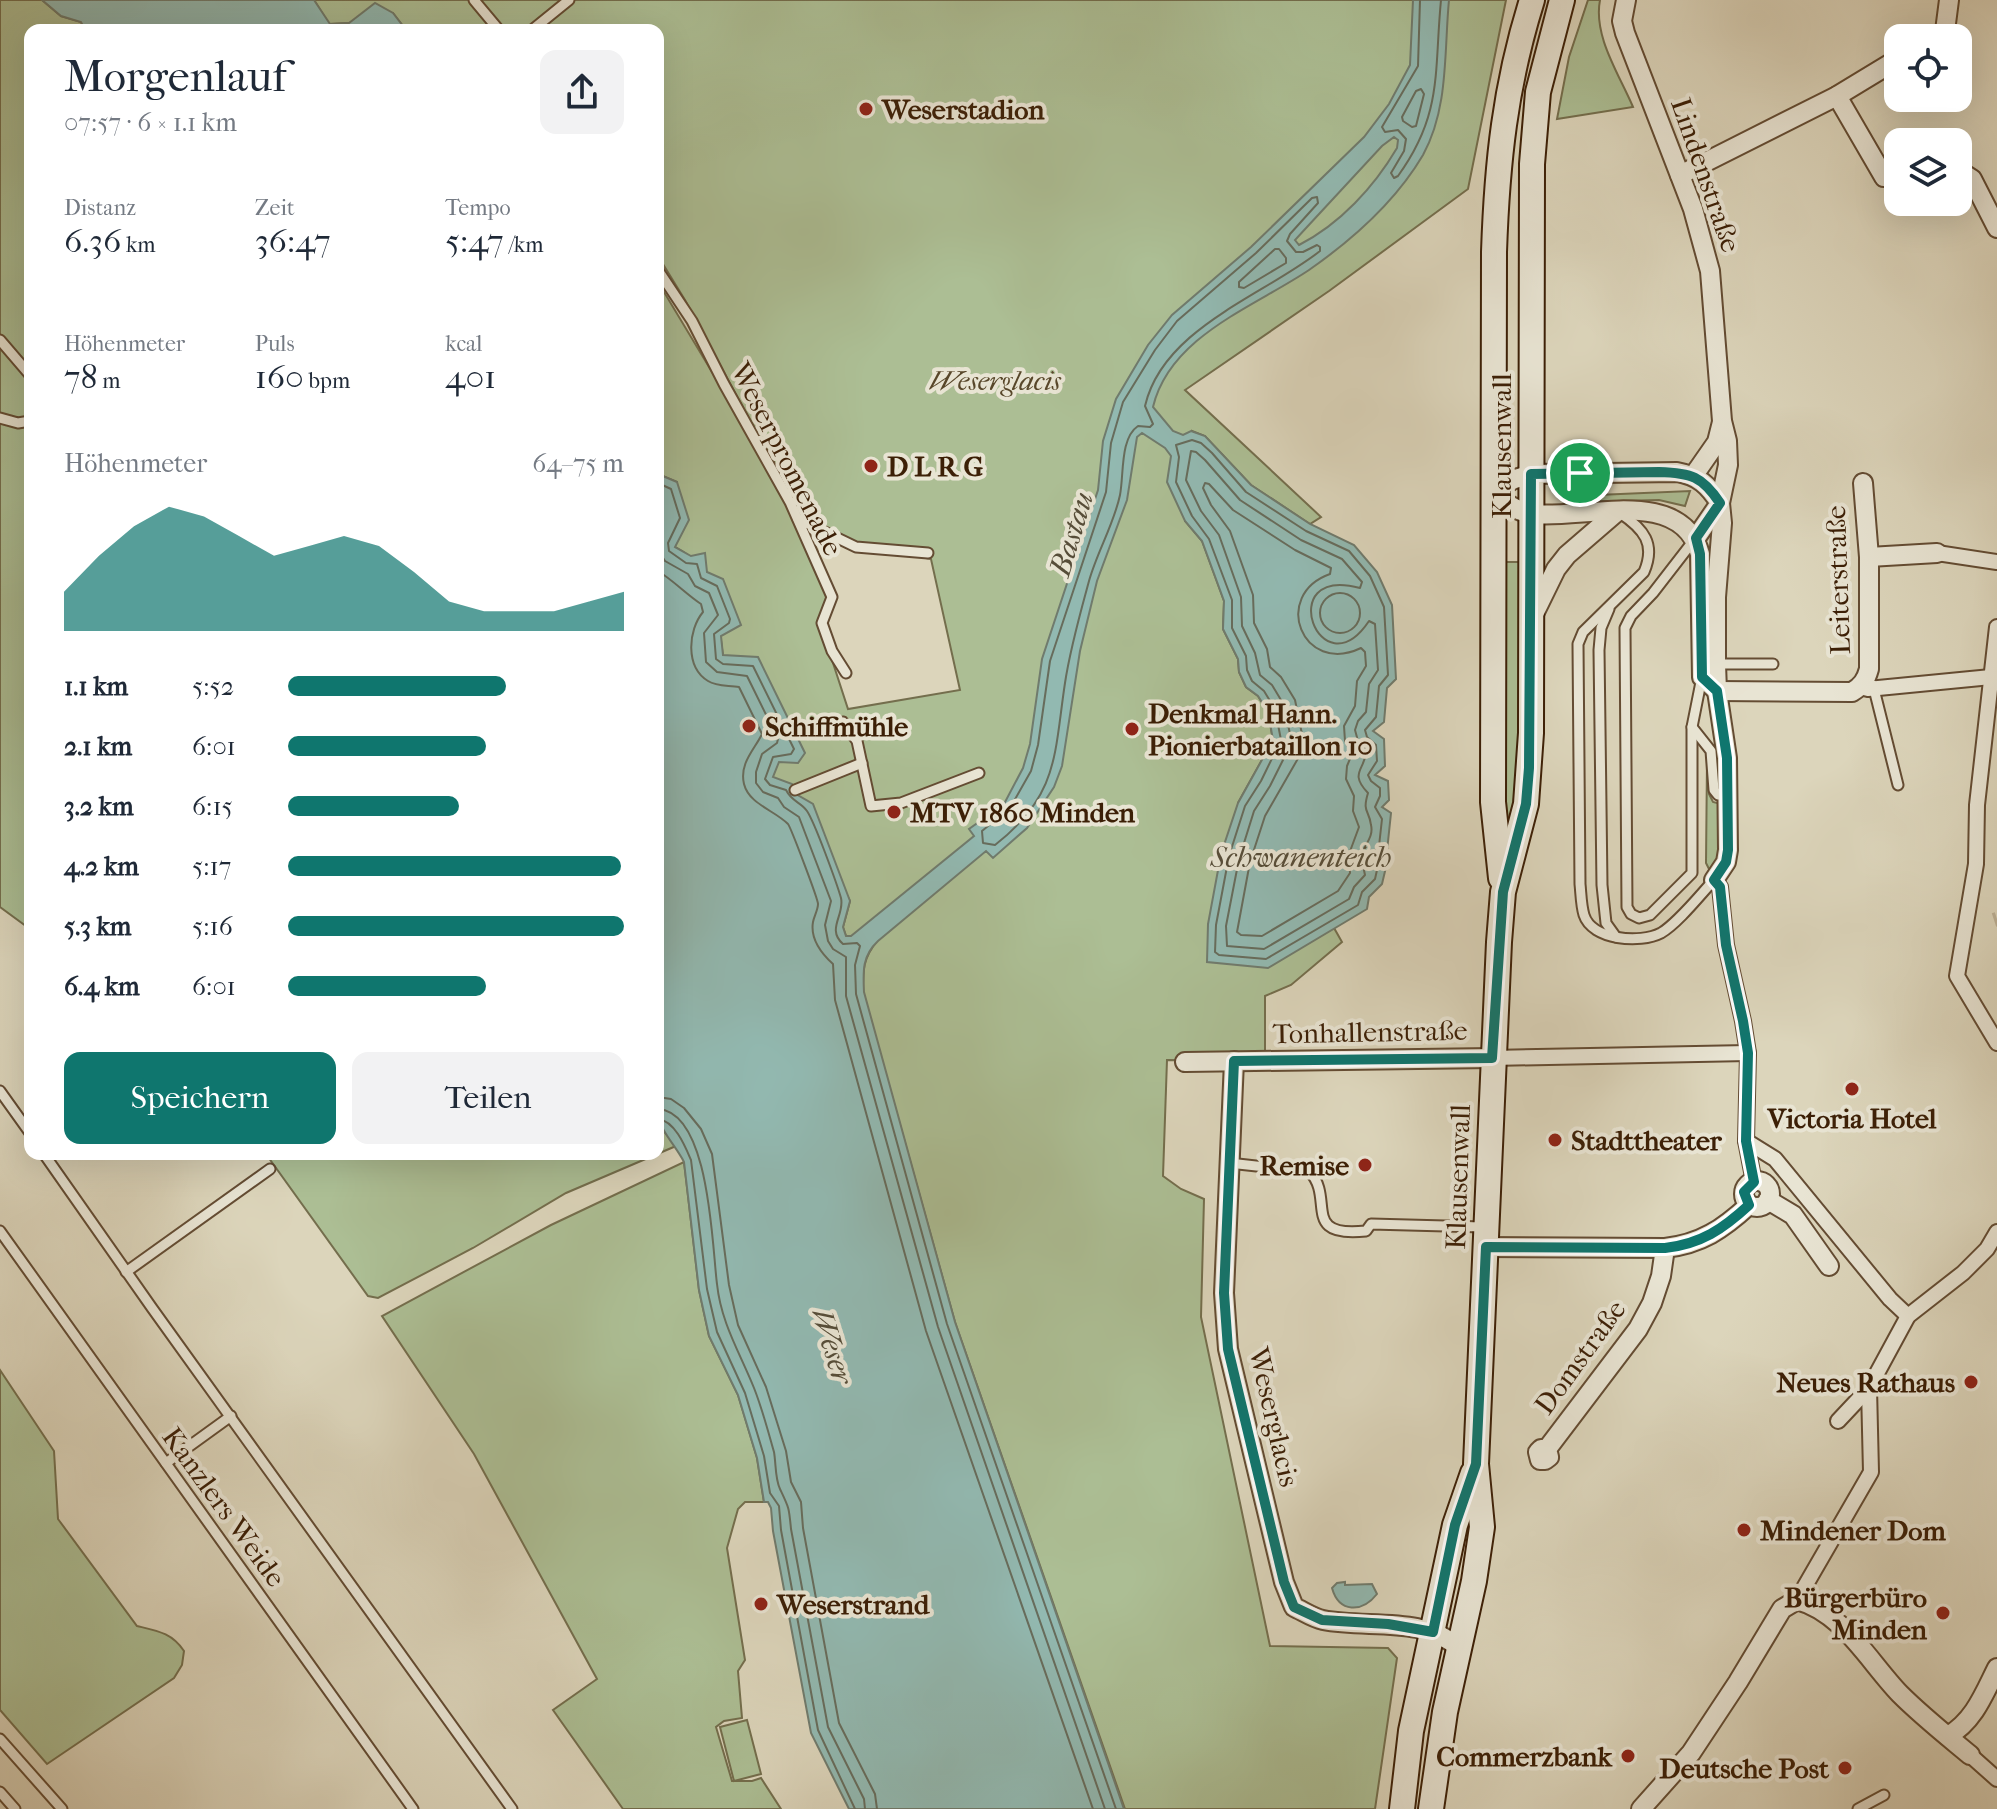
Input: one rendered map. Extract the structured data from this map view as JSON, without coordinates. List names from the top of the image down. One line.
{"streets":{"main road":["Klausenwall"],"street":["Lindenstraße","Leiterstraße","Tonhallenstraße","Domstraße","Weserglacis"],"lane":["Weserpromenade","Kanzlers Weide"]},"crossings":[["Lindenstraße","Leiterstraße"],["Klausenwall","Tonhallenstraße"],["Klausenwall","Weserglacis"],["Tonhallenstraße","Weserglacis"]],"water":["Bastau","Schwanenteich","Weser"],"parks":["Weserglacis"],"places":["Weserstadion","D L R G","Schiffmühle","Denkmal Hann. Pionierbataillon 10","MTV 1860 Minden","Victoria Hotel","Stadttheater","Remise","Neues Rathaus","Mindener Dom","Weserstrand","Bürgerbüro Minden","Commerzbank","Deutsche Post"],"page":{"heading":["Morgenlauf","07:57 · 6 × 1.1 km"],"stats":[["Distanz","6.36 km"],["Zeit","36:47"],["Tempo","5:47 /km"],["Höhenmeter","78 m"],["Puls","160 bpm"],["kcal","401"]],"chart":["Höhenmeter","64–75 m"],"list":[{"name":"1.1 km","note":"5:52"},{"name":"2.1 km","note":"6:01"},{"name":"3.2 km","note":"6:15"},{"name":"4.2 km","note":"5:17"},{"name":"5.3 km","note":"5:16"},{"name":"6.4 km","note":"6:01"}],"buttons":["Speichern","Teilen"]}}
